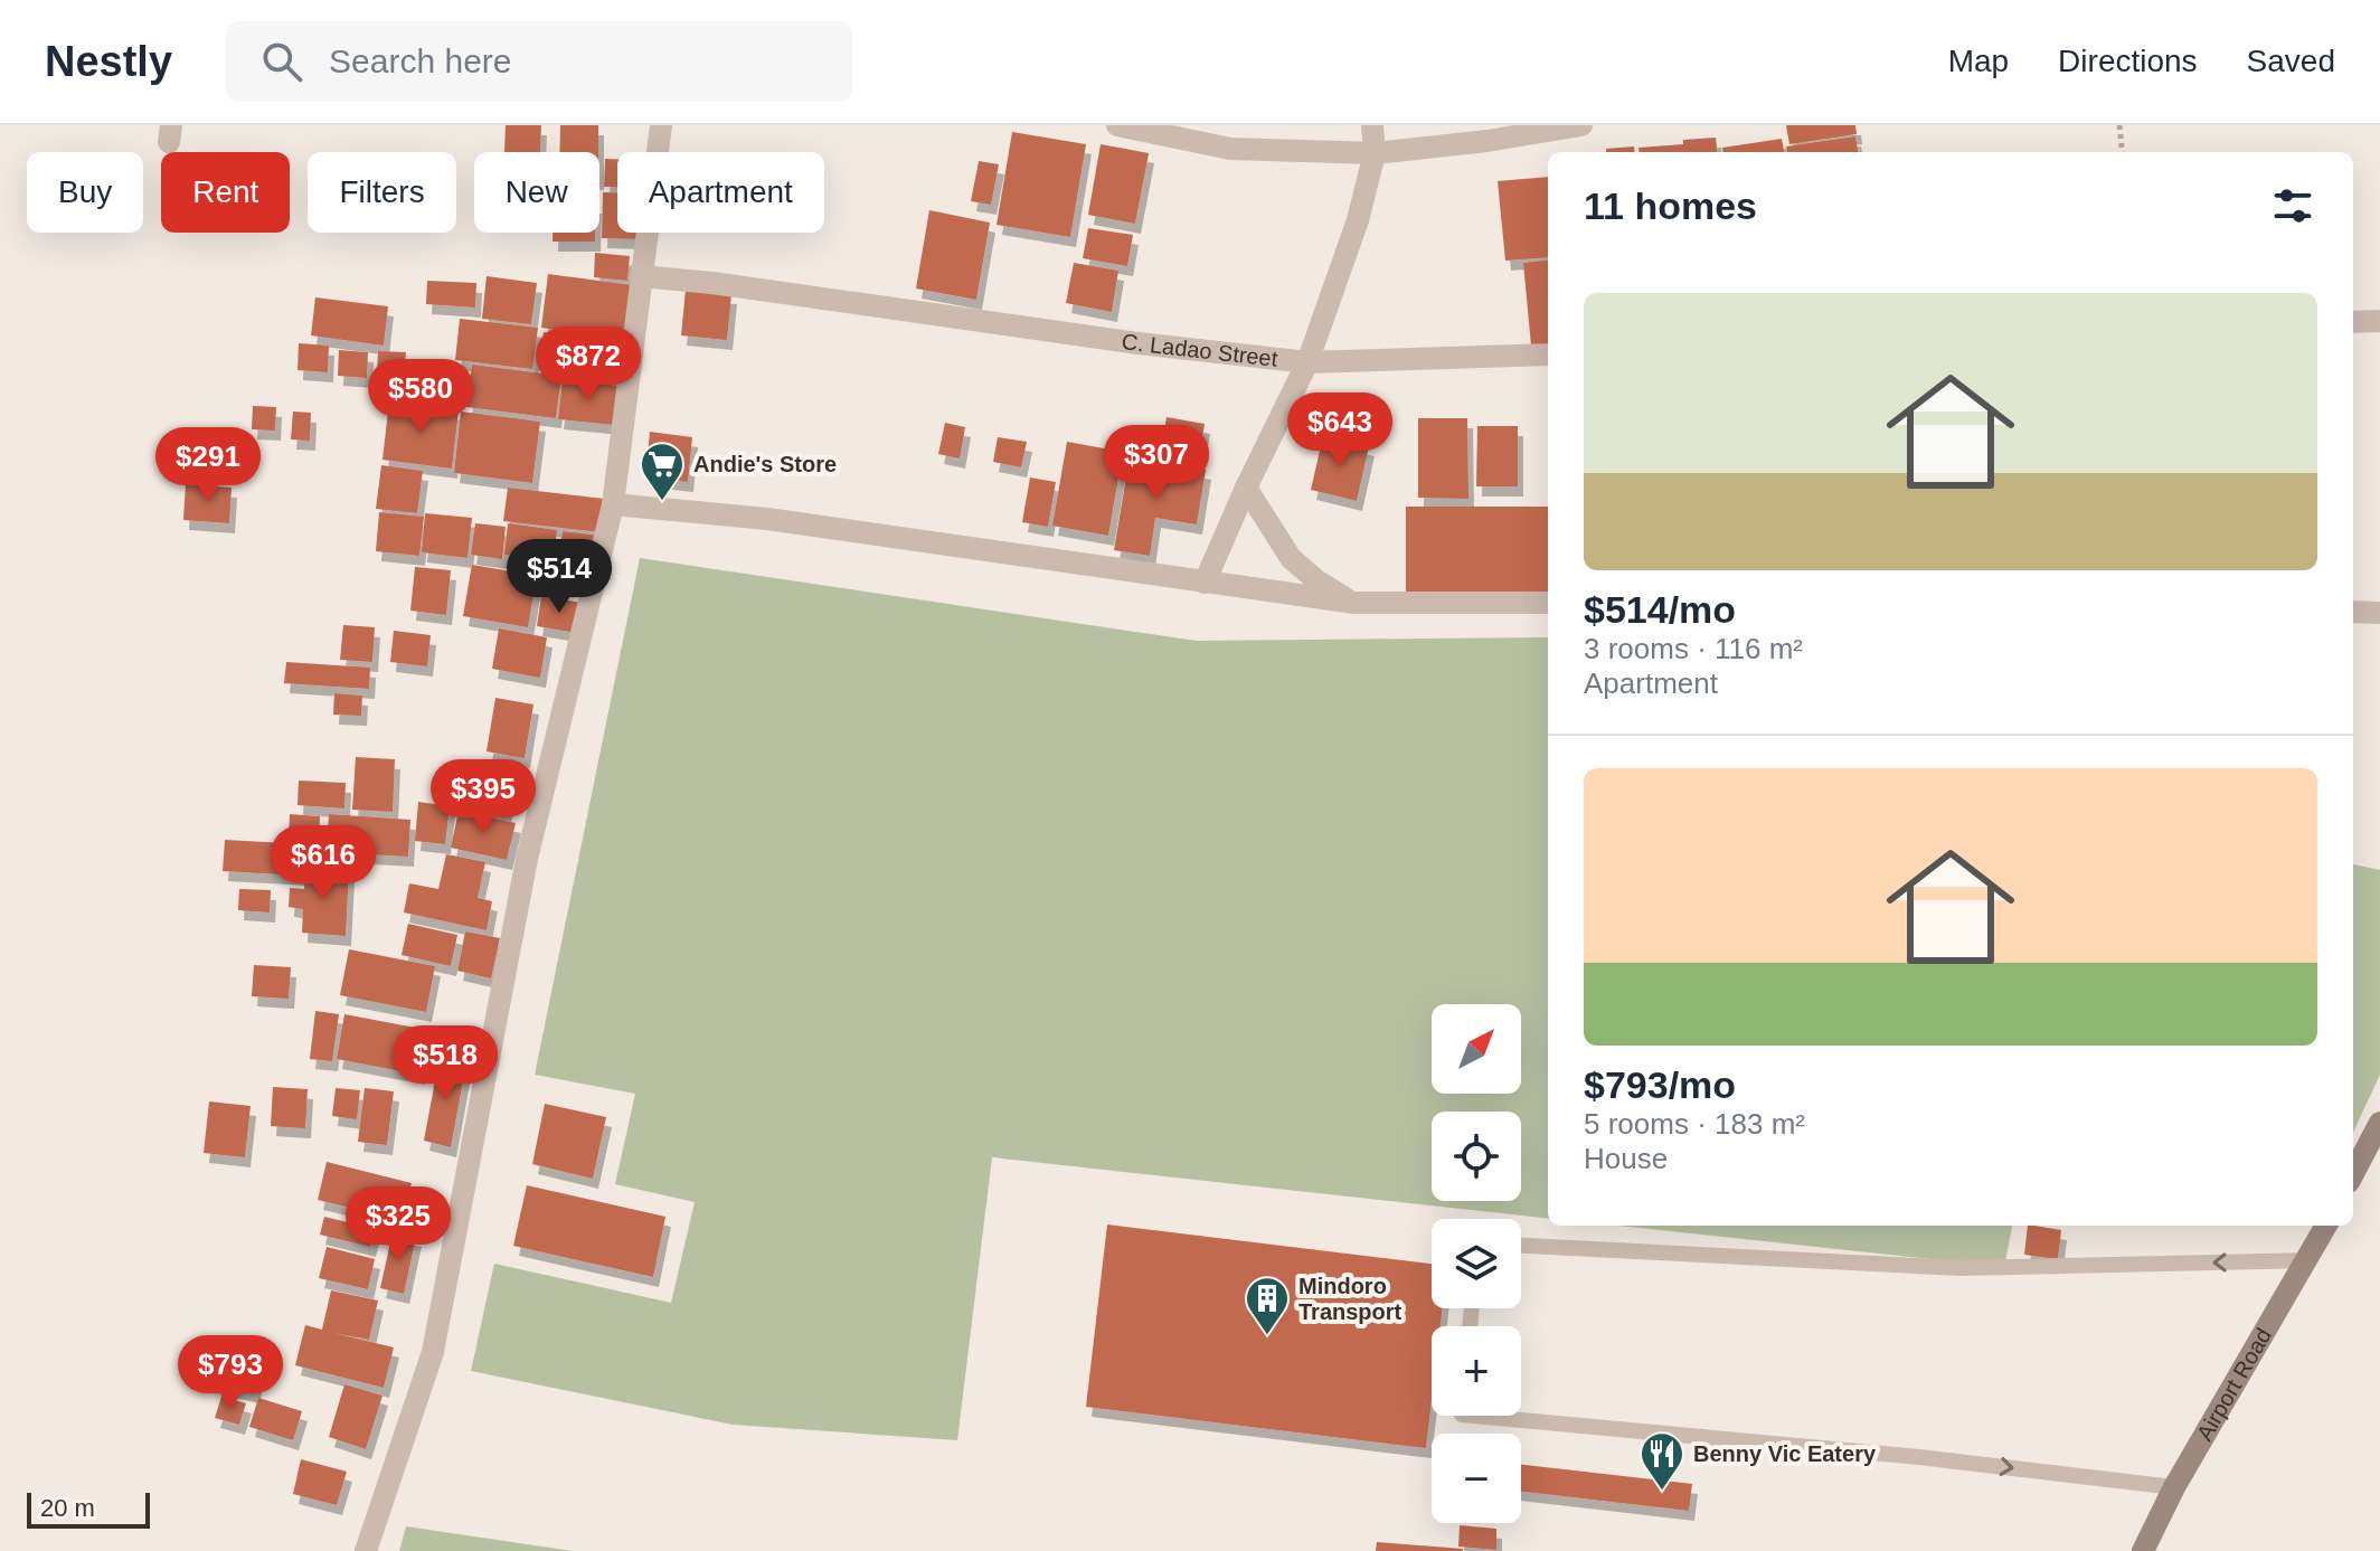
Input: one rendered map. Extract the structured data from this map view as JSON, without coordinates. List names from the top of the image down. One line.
{"streets":{"street":["C. Ladao Street","Airport Road"]},"places":{"supermarket":["Andie's Store"],"building":["Mindoro Transport"],"restaurant":["Benny Vic Eatery"]},"scale_bar":"20 m","north":"top right","page":{"header":"Nestly","search":"Search here","nav":["Map","Directions","Saved"],"chip":["Buy","Rent","Filters","New","Apartment"],"heading":"11 homes","list":[{"name":"$514/mo","note":"3 rooms · 116 m² · Apartment"},{"name":"$793/mo","note":"5 rooms · 183 m² · House"}],"price":["$872","$580","$643","$307","$291","$514","$395","$616","$518","$325","$793"],"map_buttons":["+","−"],"scale":"20 m"}}
